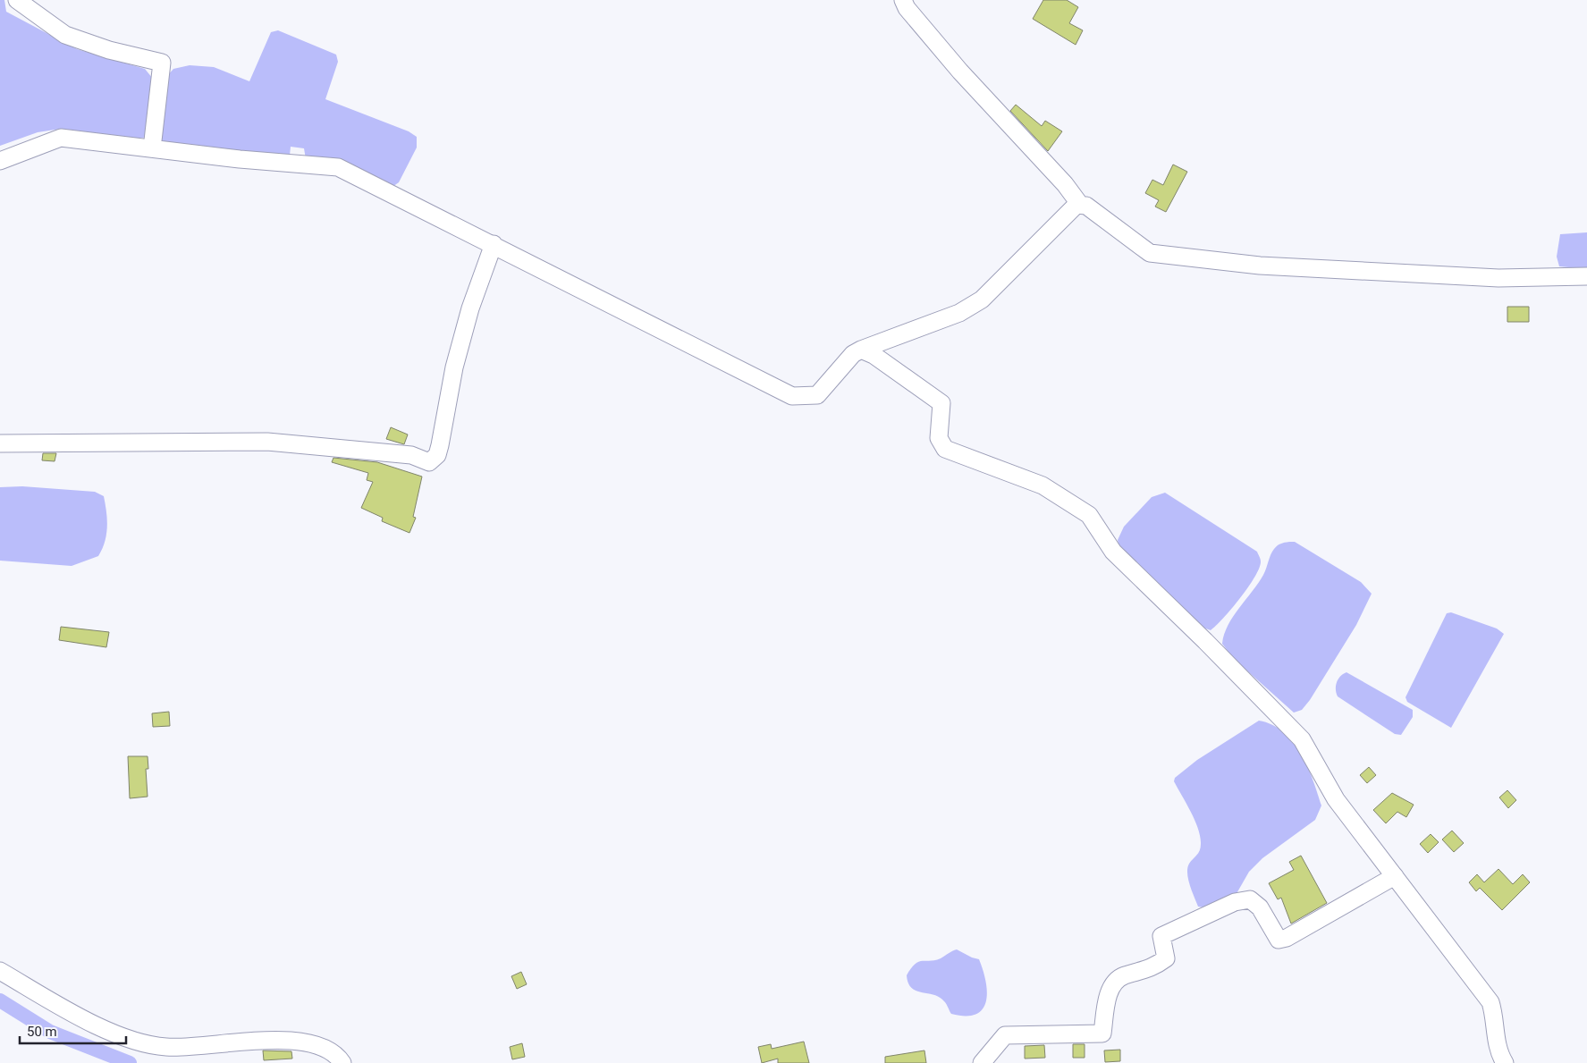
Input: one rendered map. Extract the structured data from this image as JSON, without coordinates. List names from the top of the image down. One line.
{"scale_bar":"50 m"}
